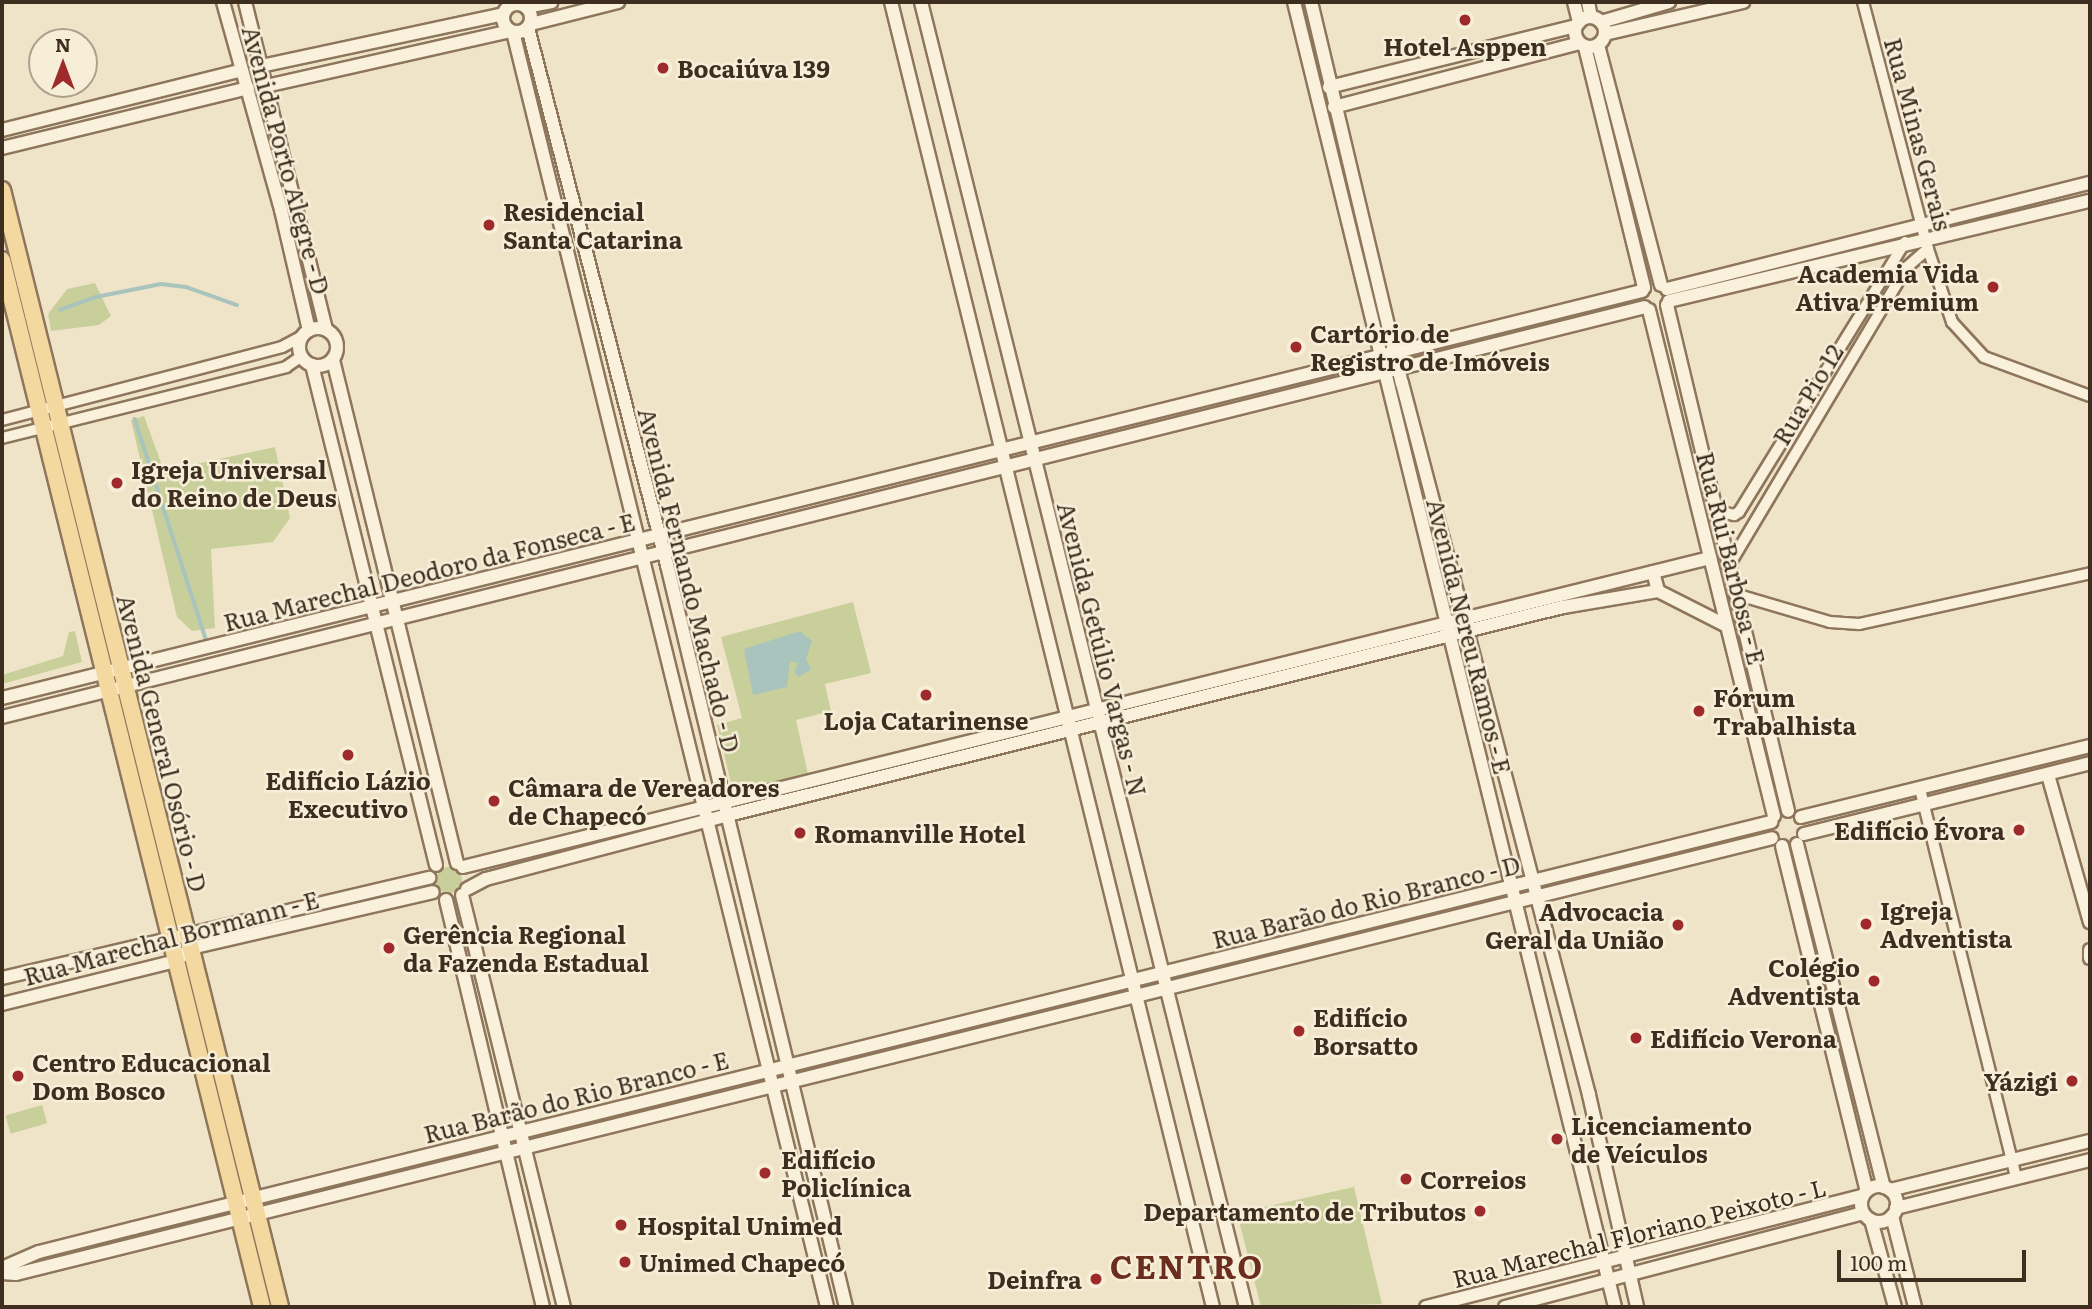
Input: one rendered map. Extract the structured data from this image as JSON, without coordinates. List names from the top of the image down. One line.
{"streets":{"main road":["Avenida General Osório - D"],"street":["Rua Minas Gerais","Avenida Porto Alegre - D","Rua Pio 12","Rua Rui Barbosa - E","Rua Marechal Deodoro da Fonseca - E","Avenida Fernando Machado - D","Avenida Nereu Ramos - E","Avenida Getúlio Vargas - N","Rua Barão do Rio Branco - D","Rua Marechal Bormann - E","Rua Barão do Rio Branco - E","Rua Marechal Floriano Peixoto - L"]},"crossings":[["Rua Minas Gerais","Rua Pio 12"],["Rua Pio 12","Rua Rui Barbosa - E"],["Rua Rui Barbosa - E","Rua Marechal Deodoro da Fonseca - E"],["Rua Rui Barbosa - E","Rua Barão do Rio Branco - D"],["Rua Marechal Deodoro da Fonseca - E","Avenida Fernando Machado - D"],["Rua Marechal Deodoro da Fonseca - E","Avenida Nereu Ramos - E"],["Rua Marechal Deodoro da Fonseca - E","Avenida Getúlio Vargas - N"],["Rua Marechal Deodoro da Fonseca - E","Avenida General Osório - D"],["Avenida Fernando Machado - D","Rua Barão do Rio Branco - E"],["Avenida Nereu Ramos - E","Rua Barão do Rio Branco - D"],["Avenida Nereu Ramos - E","Rua Marechal Floriano Peixoto - L"],["Avenida Getúlio Vargas - N","Rua Barão do Rio Branco - D"],["Avenida Getúlio Vargas - N","Rua Barão do Rio Branco - E"],["Avenida General Osório - D","Rua Marechal Bormann - E"],["Avenida General Osório - D","Rua Barão do Rio Branco - E"],["Rua Barão do Rio Branco - D","Rua Barão do Rio Branco - E"]],"districts":["CENTRO"],"places":["Hotel Asppen","Bocaiúva 139","Residencial Santa Catarina","Academia Vida Ativa Premium","Cartório de Registro de Imóveis","Igreja Universal do Reino de Deus","Loja Catarinense","Fórum Trabalhista","Edifício Lázio Executivo","Câmara de Vereadores de Chapecó","Edifício Évora","Romanville Hotel","Igreja Adventista","Advocacia Geral da União","Gerência Regional da Fazenda Estadual","Colégio Adventista","Edifício Borsatto","Edifício Verona","Centro Educacional Dom Bosco","Yázigi","Licenciamento de Veículos","Edifício Policlínica","Correios","Departamento de Tributos","Hospital Unimed","Unimed Chapecó","Deinfra"],"scale_bar":"100 m","north":"top"}
